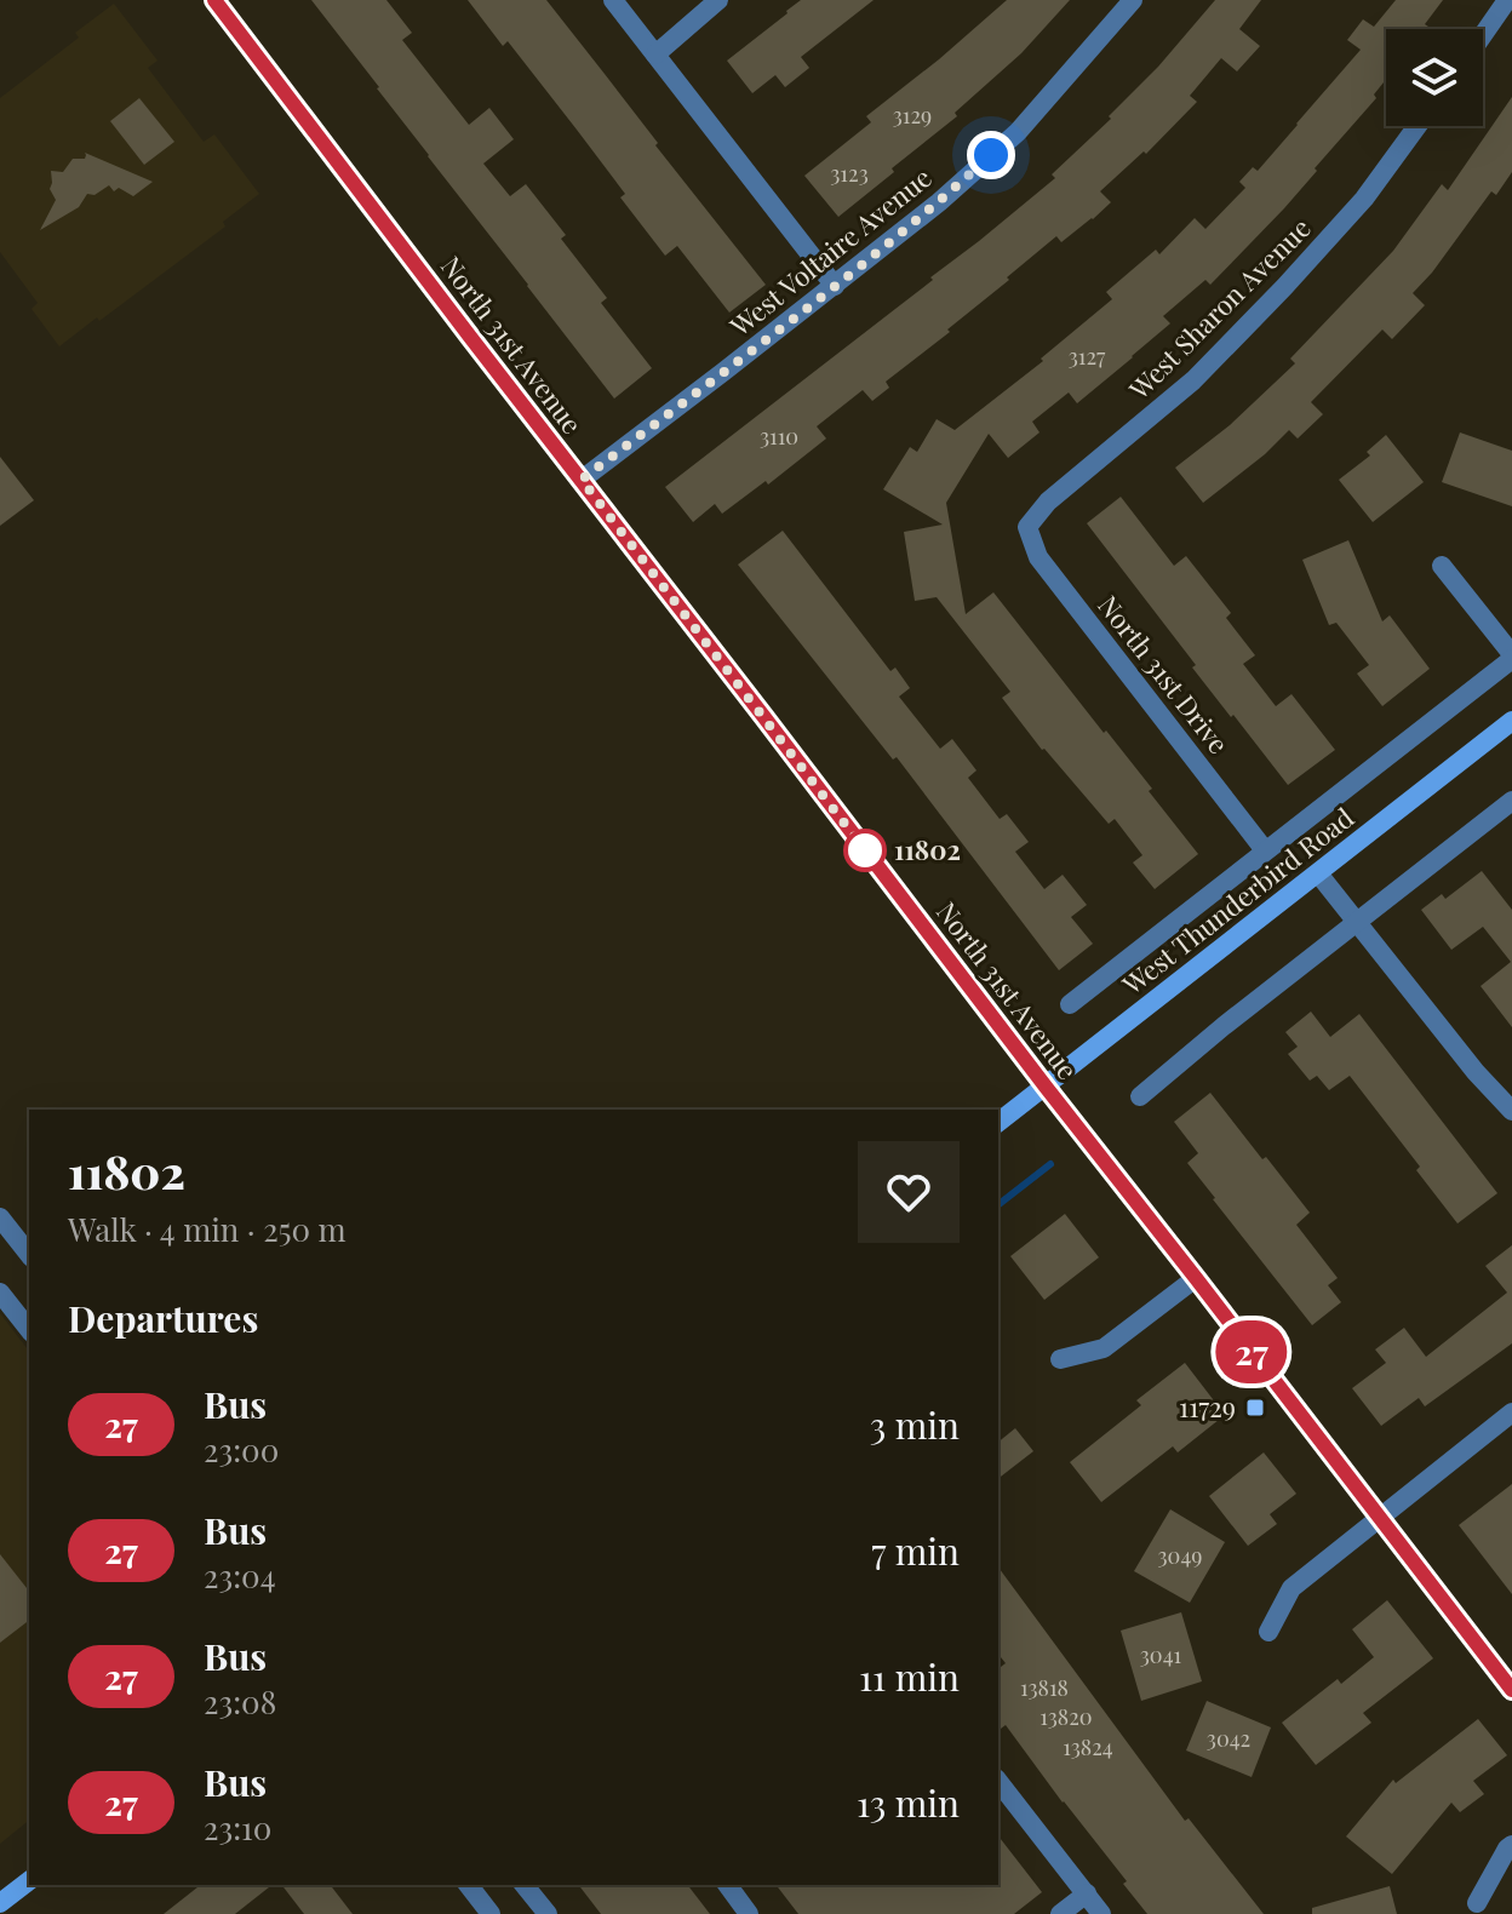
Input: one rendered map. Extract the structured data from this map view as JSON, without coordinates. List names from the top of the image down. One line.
{"streets":{"street":["West Voltaire Avenue","West Sharon Avenue","North 31st Avenue","North 31st Drive","West Thunderbird Road"]},"crossings":[["West Voltaire Avenue","North 31st Avenue"],["West Sharon Avenue","North 31st Drive"],["North 31st Avenue","West Thunderbird Road"],["North 31st Drive","West Thunderbird Road"]],"places":{"other":["11802"],"transit":["11729"]},"lines":["bus line 27"],"house_numbers":["3129","3123","3127","3110","3049","3041","13818","13820","3042","13824"],"page":{"on_map":"27","heading":[["11802","Walk · 4 min · 250 m"],"Departures"],"list":[{"mark":"27","name":"Bus","note":"23:00","value":"3 min"},{"mark":"27","name":"Bus","note":"23:04","value":"7 min"},{"mark":"27","name":"Bus","note":"23:08","value":"11 min"},{"mark":"27","name":"Bus","note":"23:10","value":"13 min"}]}}
